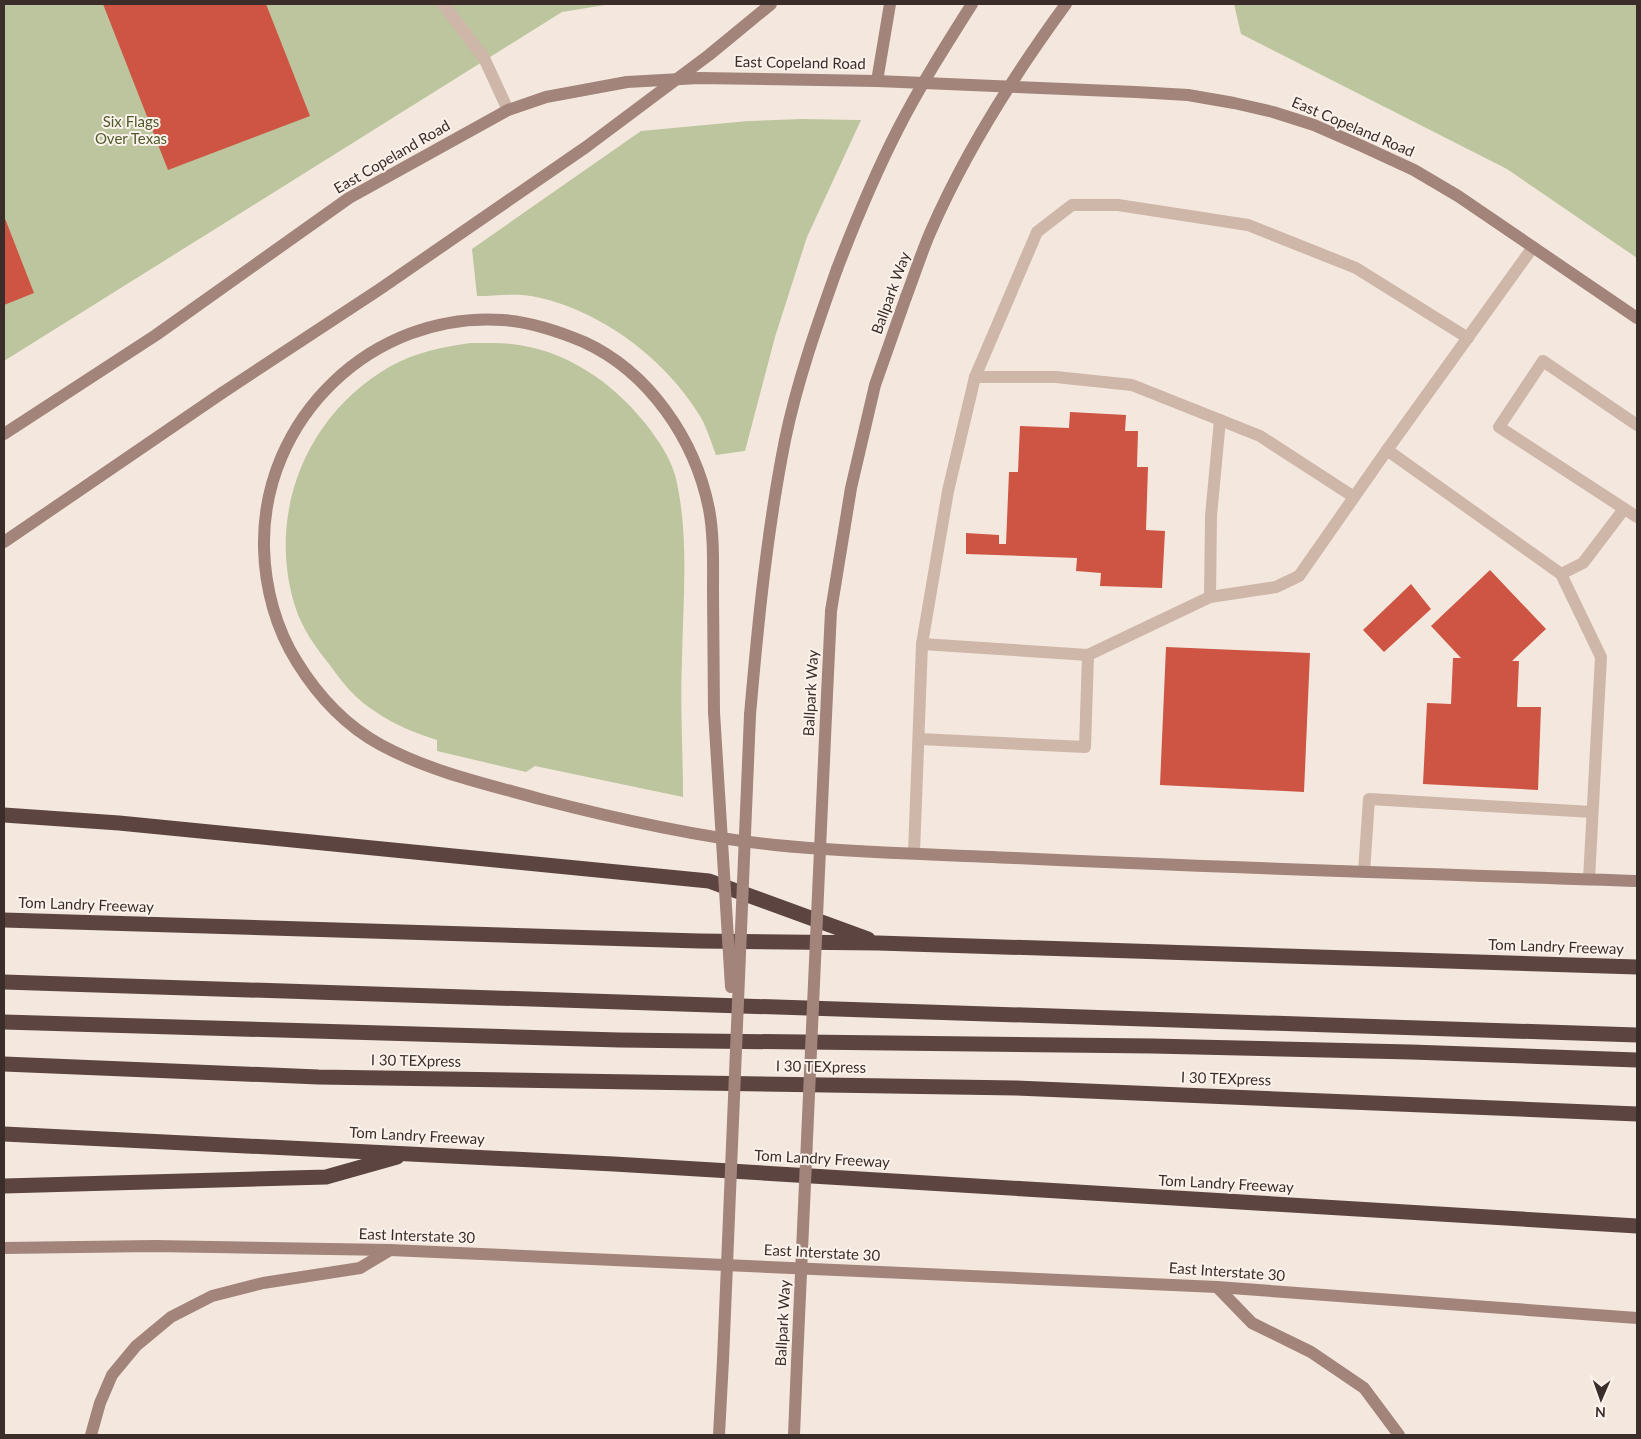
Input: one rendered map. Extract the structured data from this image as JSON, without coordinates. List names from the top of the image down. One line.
{"streets":{"highway":["Tom Landry Freeway","I 30 TEXpress"],"main road":["East Copeland Road","Ballpark Way","East Interstate 30"]},"parks":["Six Flags Over Texas"],"north":"bottom"}
